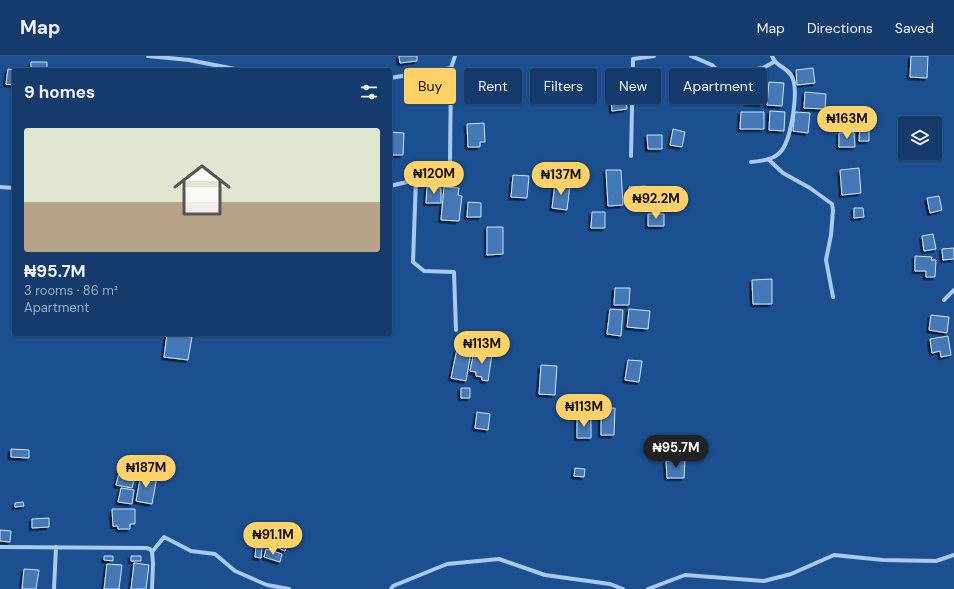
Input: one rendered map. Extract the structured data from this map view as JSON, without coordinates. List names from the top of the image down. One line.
{"page":{"header":"Map","nav":["Map","Directions","Saved"],"chip":["Buy","Rent","Filters","New","Apartment"],"heading":"9 homes","price":["₦163M","₦120M","₦137M","₦92.2M","₦113M","₦113M","₦95.7M","₦187M","₦91.1M"],"list":[{"name":"₦95.7M","note":"3 rooms · 86 m² · Apartment"}]}}
